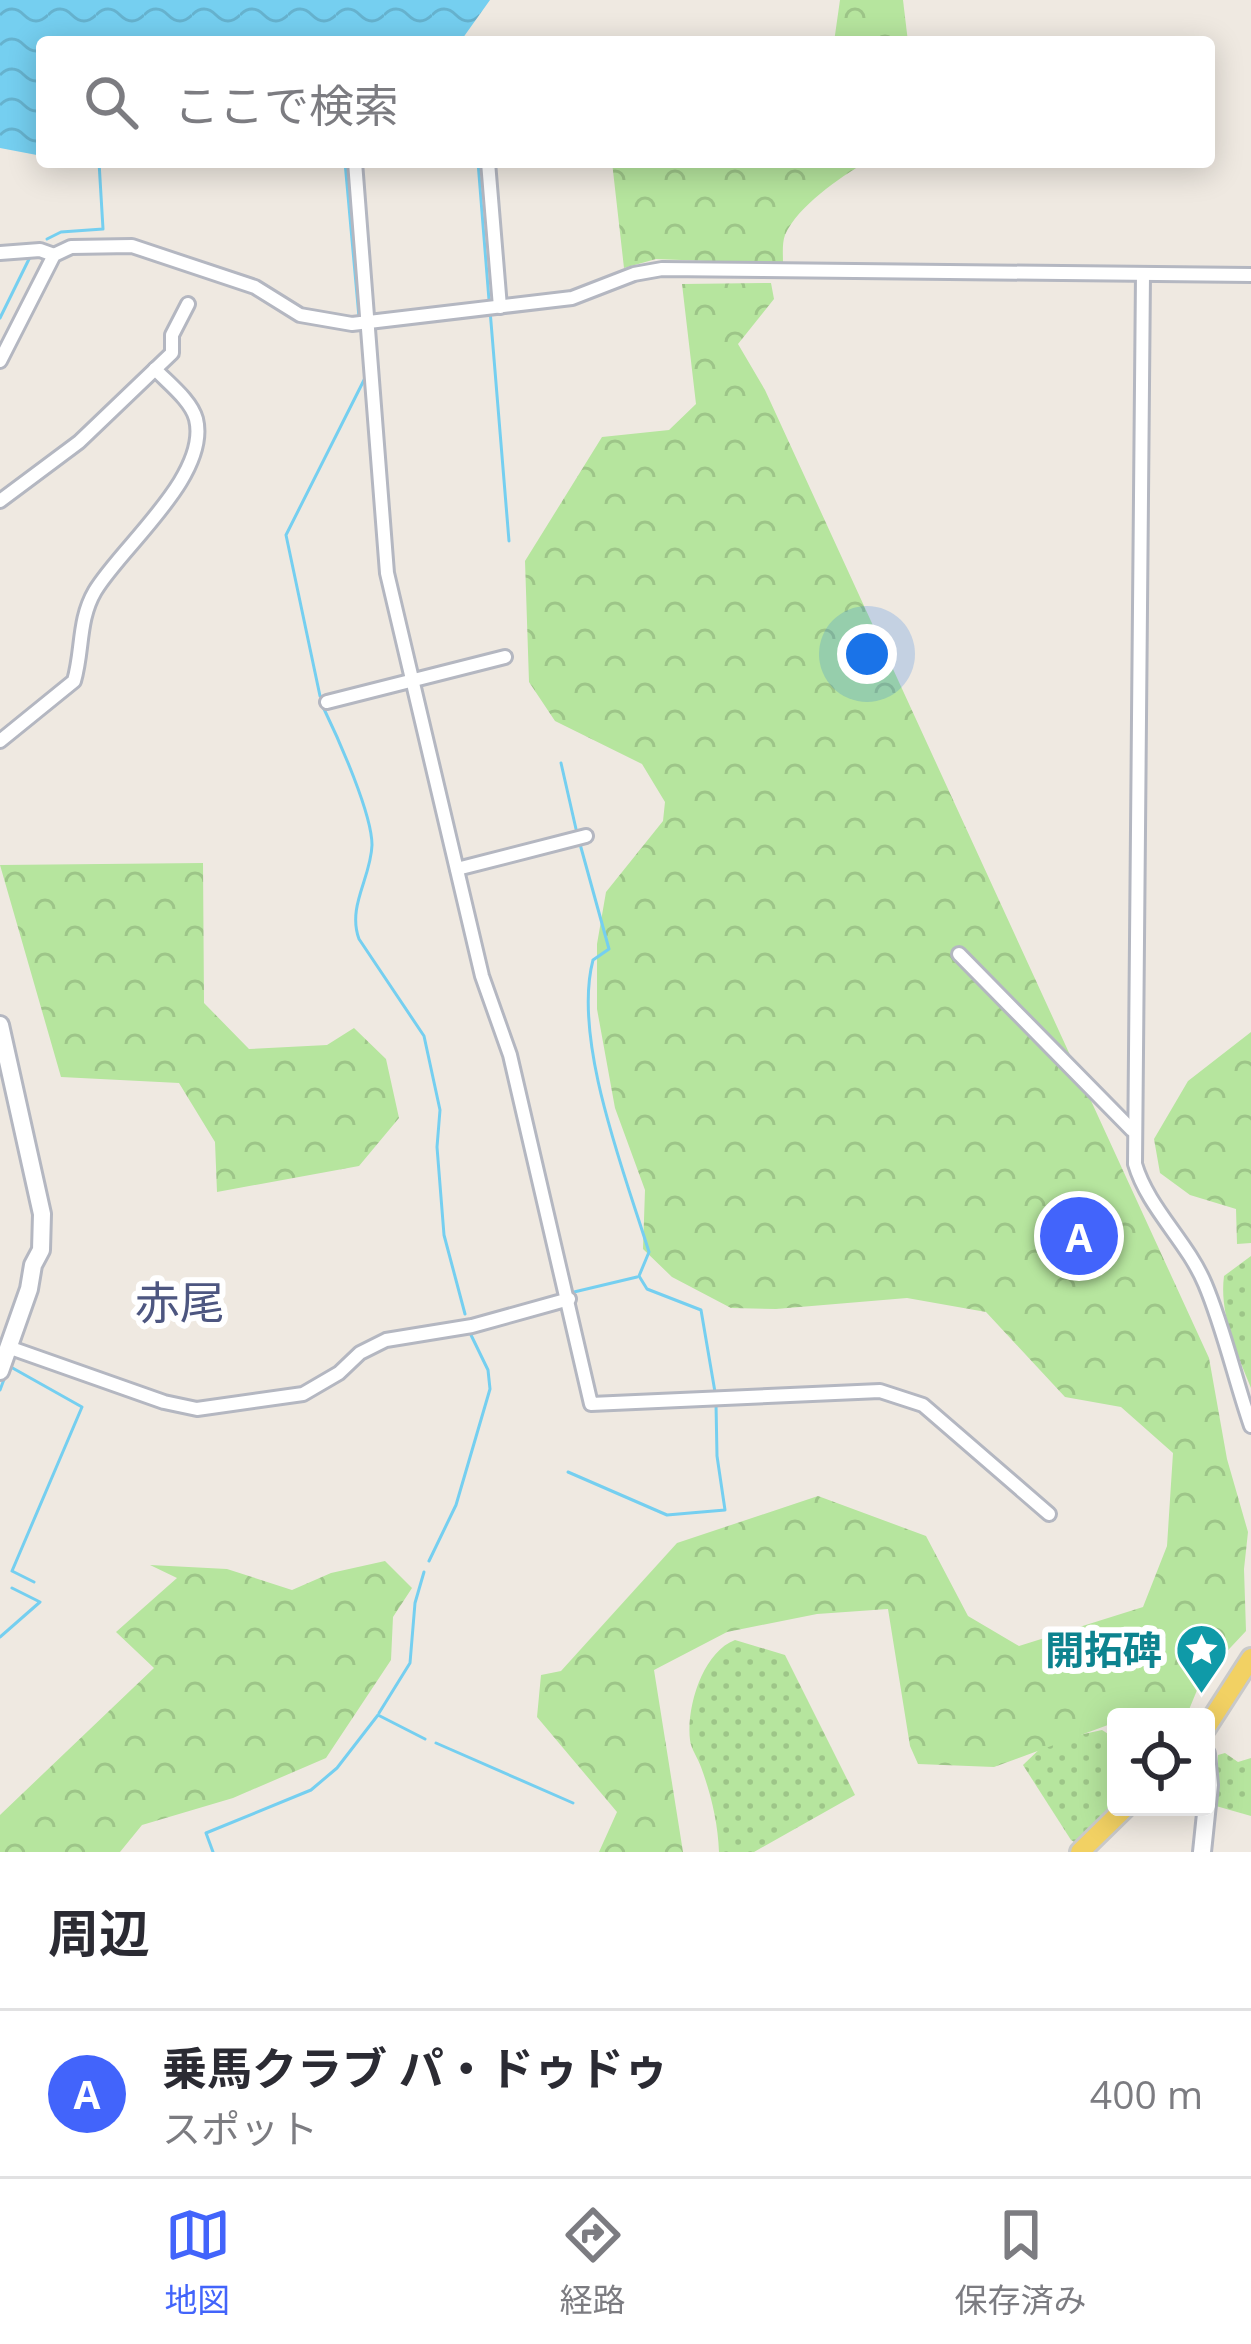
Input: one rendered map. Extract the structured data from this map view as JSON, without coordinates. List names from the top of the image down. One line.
{"districts":["赤尾"],"places":{"place":["開拓碑"]},"page":{"search":"ここで検索","pins":"A","heading":"周辺","list":[{"mark":"A","name":"乗馬クラブ パ・ドゥドゥ","note":"スポット","value":"400 m"}],"nav":["地図","経路","保存済み"]}}
